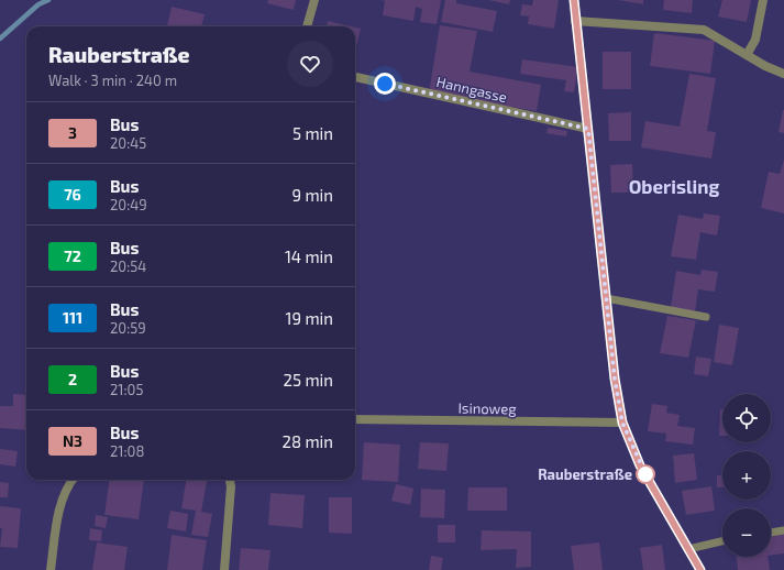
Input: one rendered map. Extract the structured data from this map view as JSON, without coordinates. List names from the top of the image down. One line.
{"streets":{"street":["Hanngasse","Isinoweg"]},"districts":["Oberisling"],"places":["Rauberstraße"],"lines":["bus line 3"],"page":{"heading":["Rauberstraße","Walk · 3 min · 240 m"],"list":[{"mark":"3","name":"Bus","note":"20:45","value":"5 min"},{"mark":"76","name":"Bus","note":"20:49","value":"9 min"},{"mark":"72","name":"Bus","note":"20:54","value":"14 min"},{"mark":"111","name":"Bus","note":"20:59","value":"19 min"},{"mark":"2","name":"Bus","note":"21:05","value":"25 min"},{"mark":"N3","name":"Bus","note":"21:08","value":"28 min"}],"map_buttons":["+","−"]}}
